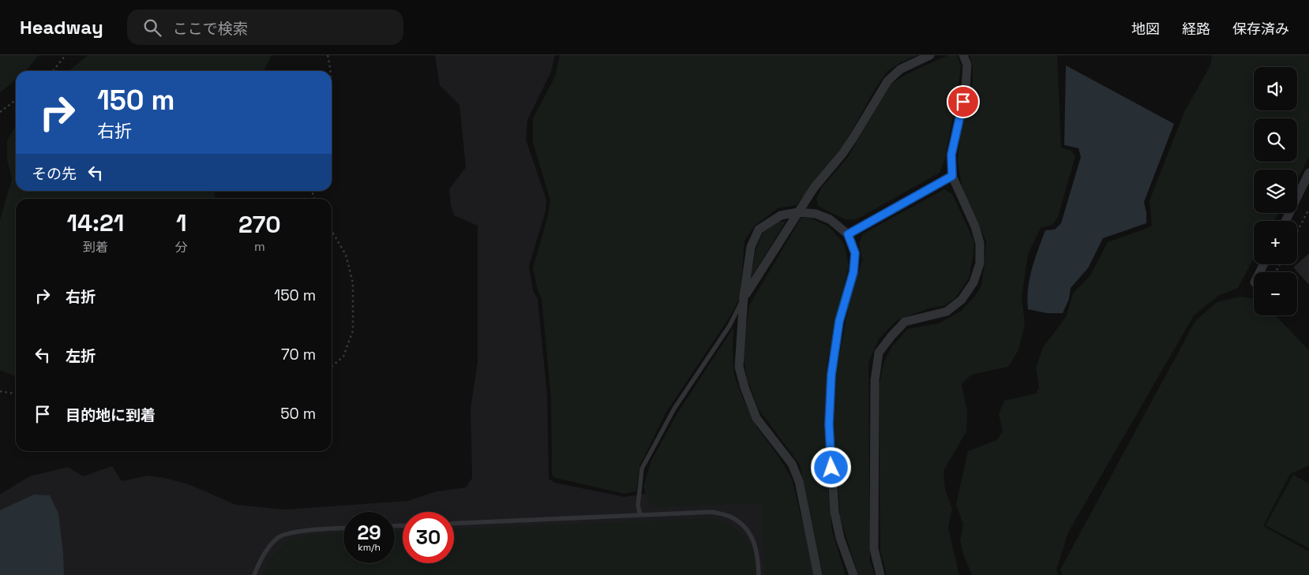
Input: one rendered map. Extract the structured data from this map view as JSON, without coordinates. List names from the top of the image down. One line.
{"page":{"header":"Headway","search":"ここで検索","nav":["地図","経路","保存済み"],"map_buttons":["+","−"],"turn":["150 m","右折"],"then":"その先","eta":["14:21","到着","1","分","270","m"],"list":[{"name":"右折","value":"150 m"},{"name":"左折","value":"70 m"},{"name":"目的地に到着","value":"50 m"}],"speed":"29 km/h","limit":"30"}}
